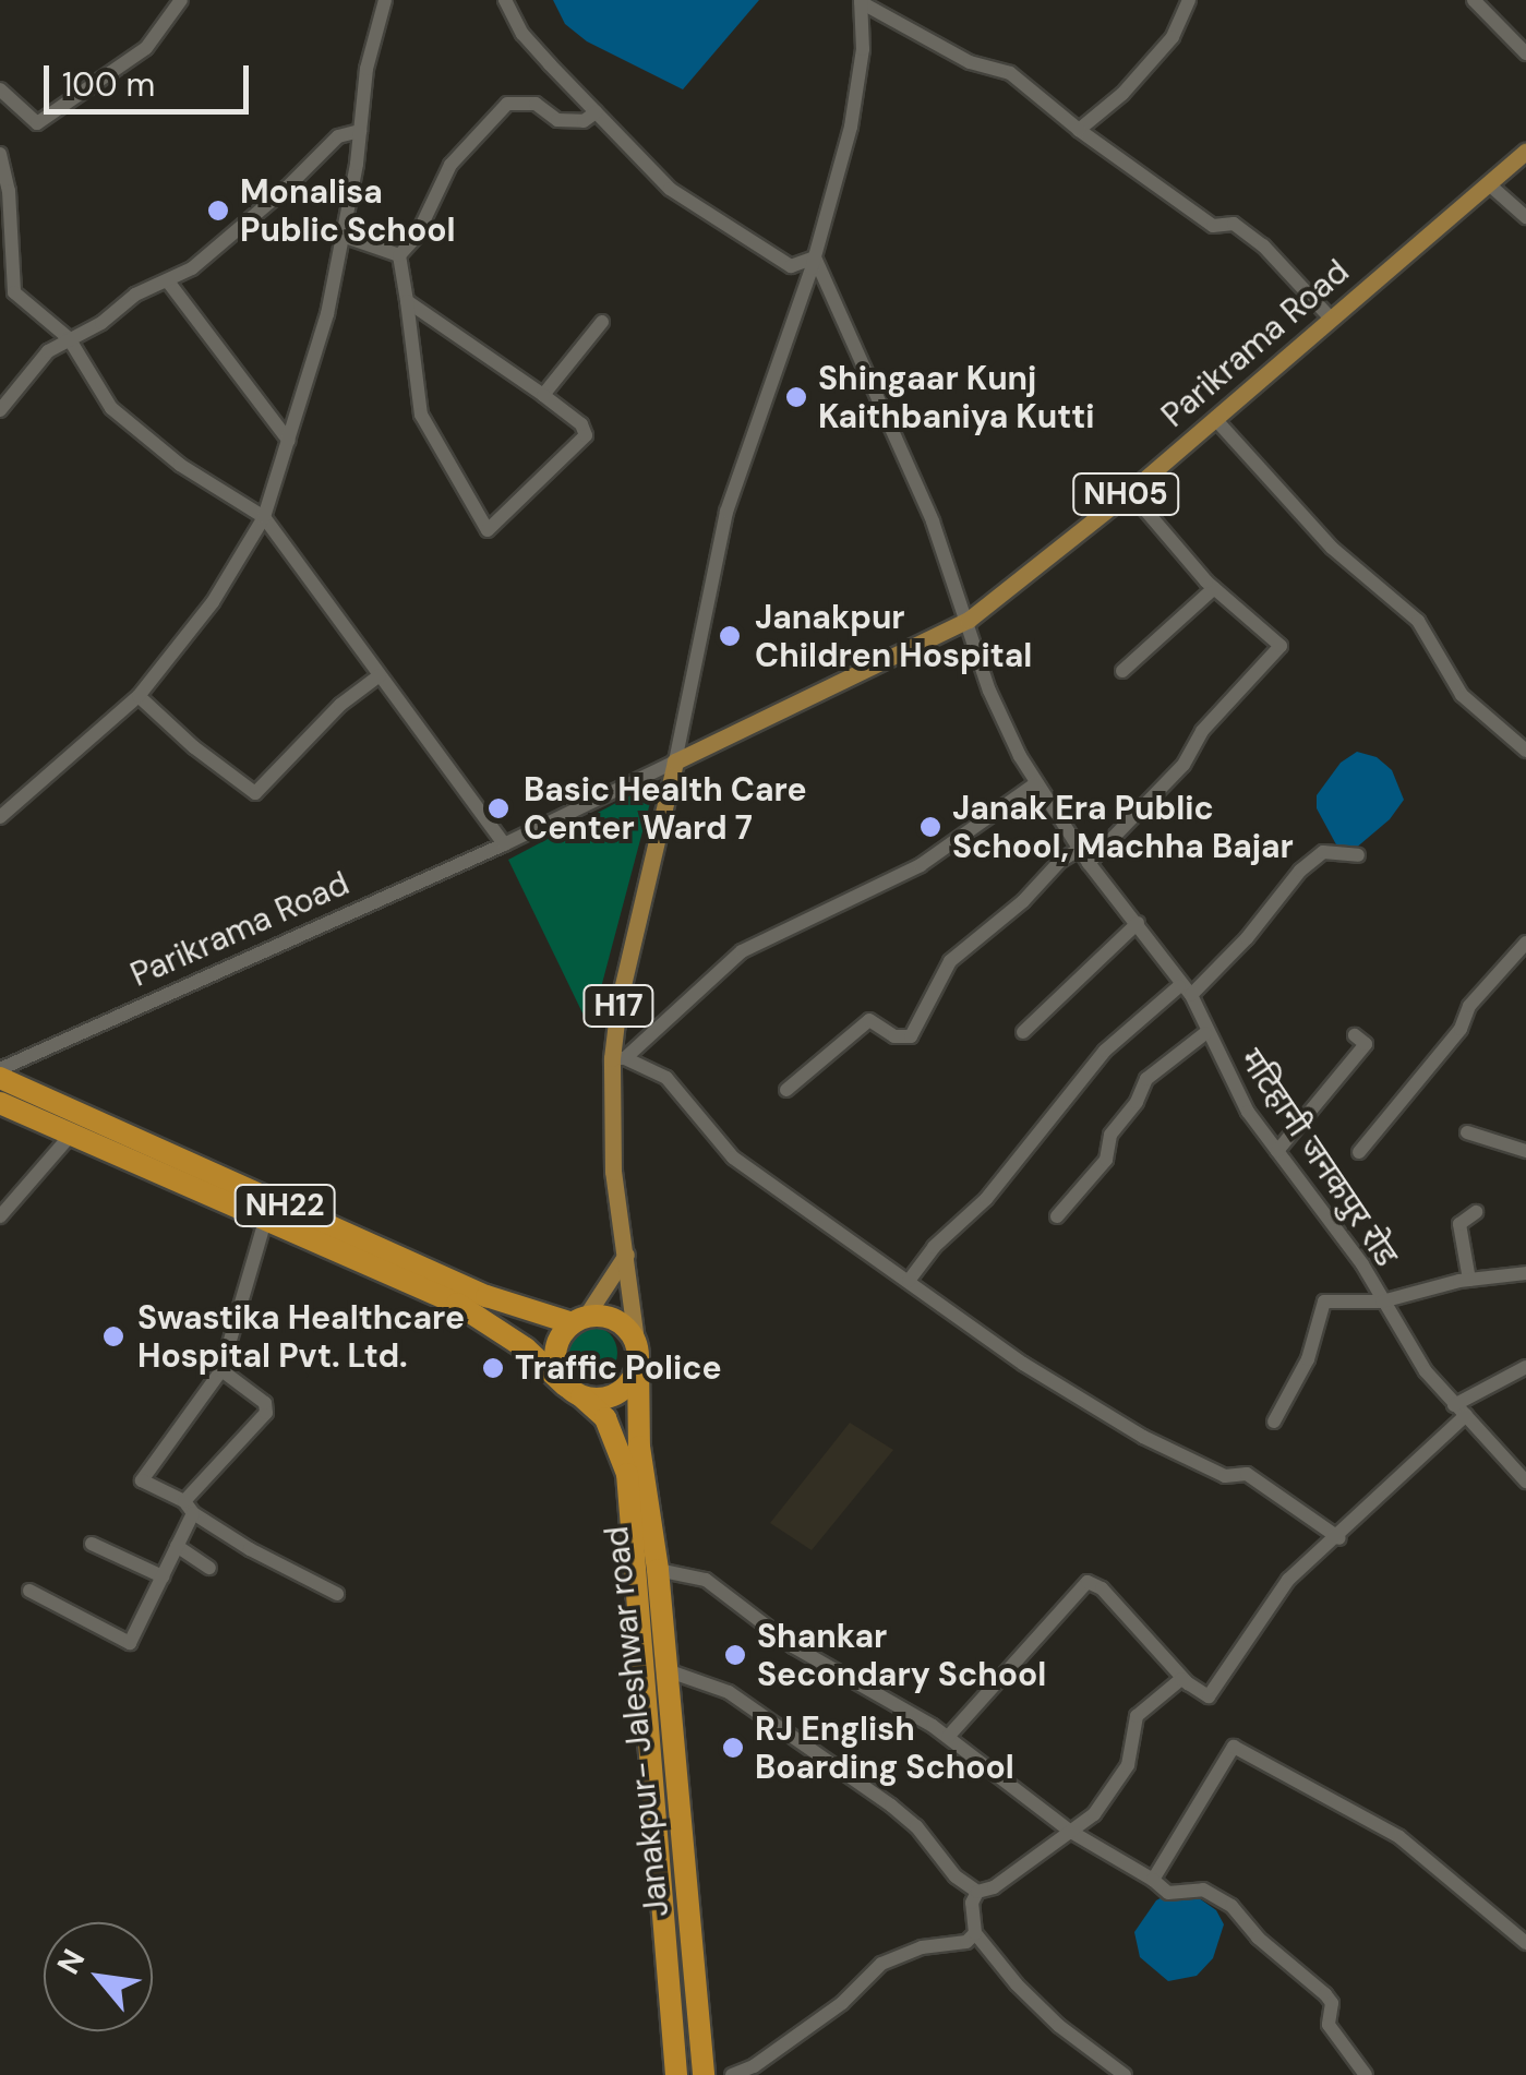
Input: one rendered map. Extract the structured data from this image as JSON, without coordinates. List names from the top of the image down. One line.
{"streets":{"highway":["NH22","Janakpur- Jaleshwar road"],"main road":["Parikrama Road","NH05","H17"],"street":["मटिहानी जनकपुर रोड"]},"crossings":[["Parikrama Road","NH05"],["Parikrama Road","H17"],["Parikrama Road","मटिहानी जनकपुर रोड"],["NH05","H17"],["H17","NH22"],["H17","Janakpur- Jaleshwar road"],["NH22","Janakpur- Jaleshwar road"]],"places":["Monalisa Public School","Shingaar Kunj Kaithbaniya Kutti","Janakpur Children Hospital","Basic Health Care Center Ward 7","Janak Era Public School, Machha Bajar","Swastika Healthcare Hospital Pvt. Ltd.","Traffic Police","Shankar Secondary School","RJ English Boarding School"],"scale_bar":"100 m","north":"top left"}
